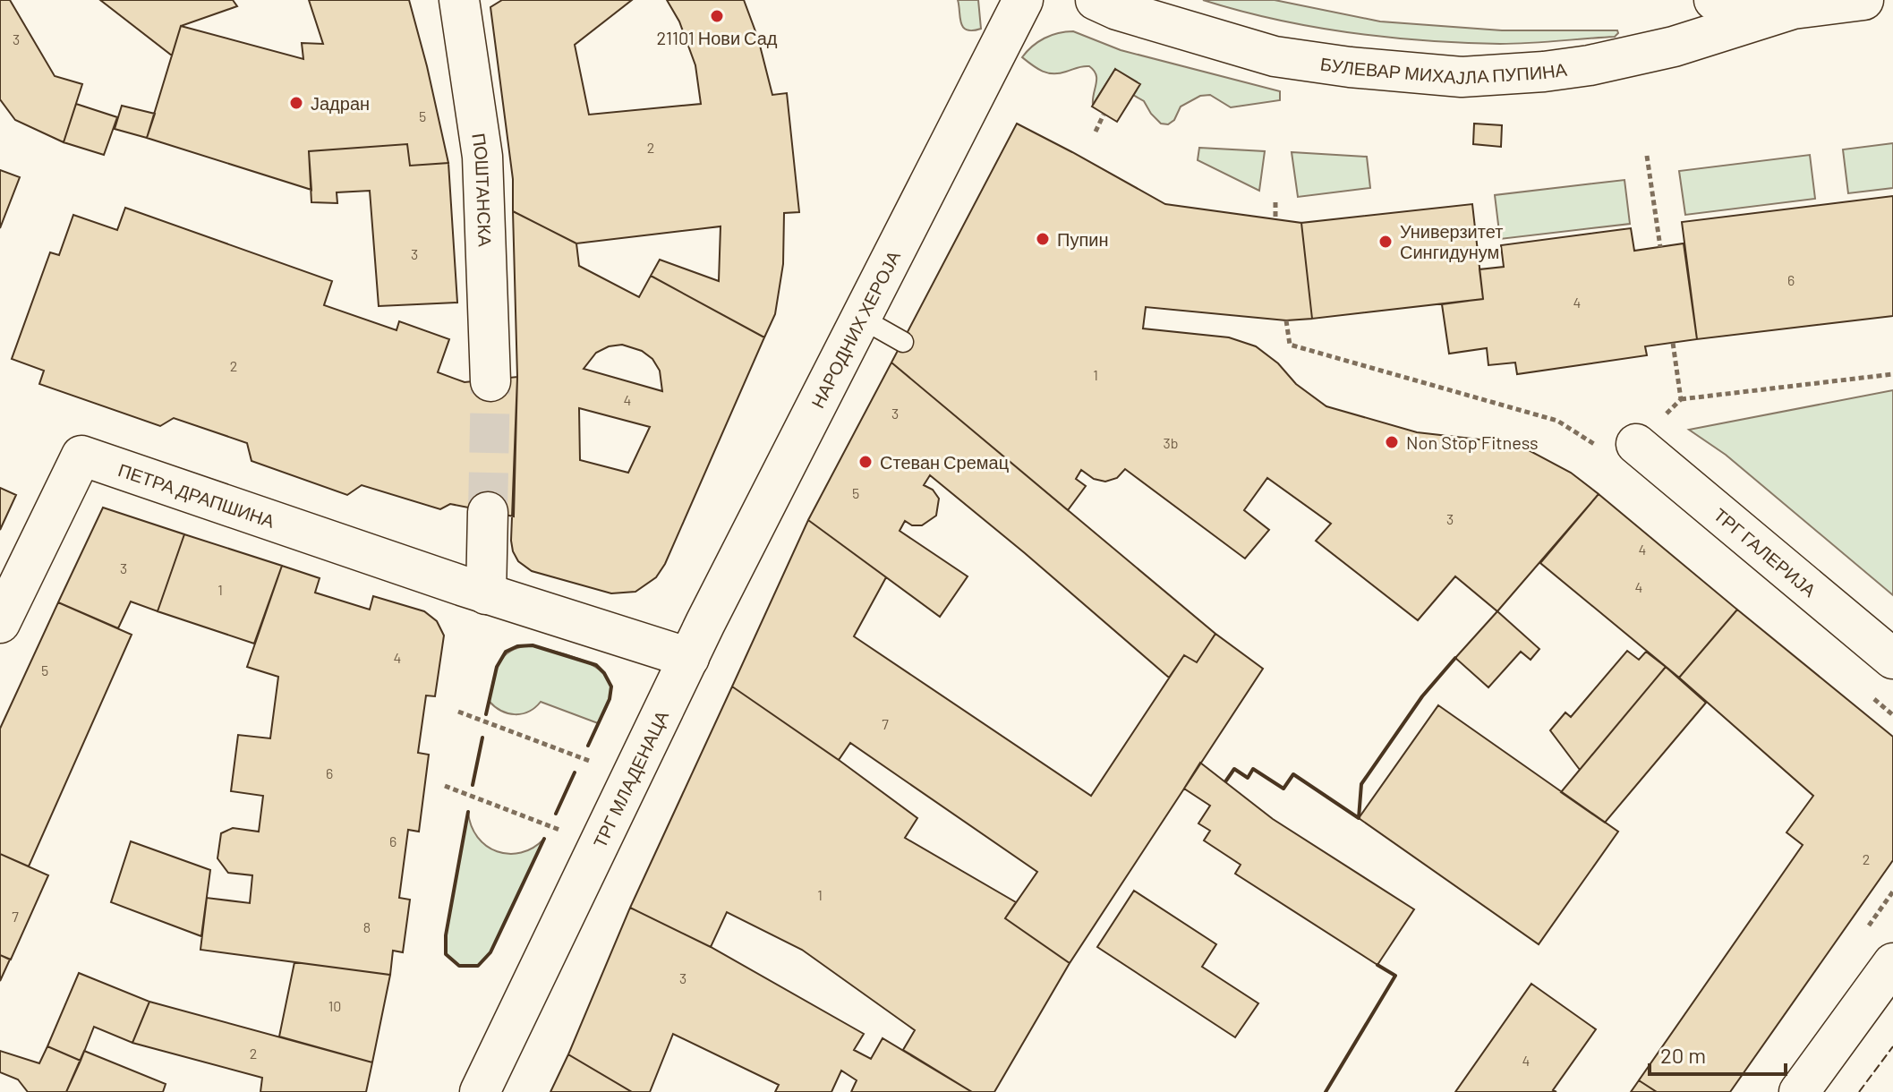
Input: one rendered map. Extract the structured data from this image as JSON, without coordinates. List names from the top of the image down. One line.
{"streets":{"street":["БУЛЕВАР МИХАЈЛА ПУПИНА","ПОШТАНСКА","НАРОДНИХ ХЕРОЈА","ПЕТРА ДРАПШИНА","ТРГ ГАЛЕРИЈА","ТРГ МЛАДЕНАЦА"]},"crossings":[["НАРОДНИХ ХЕРОЈА","ТРГ МЛАДЕНАЦА"]],"places":["21101 Нови Сад","Јадран","Пупин","Универзитет Сингидунум","Non Stop Fitness","Стеван Сремац"],"house_numbers":["3","5","2","3","6","4","2","1","4","3","3b","5","3","4","3","4","1","4","5","7","6","6","2","1","7","8","3","10","2","4"],"scale_bar":"20 m"}
